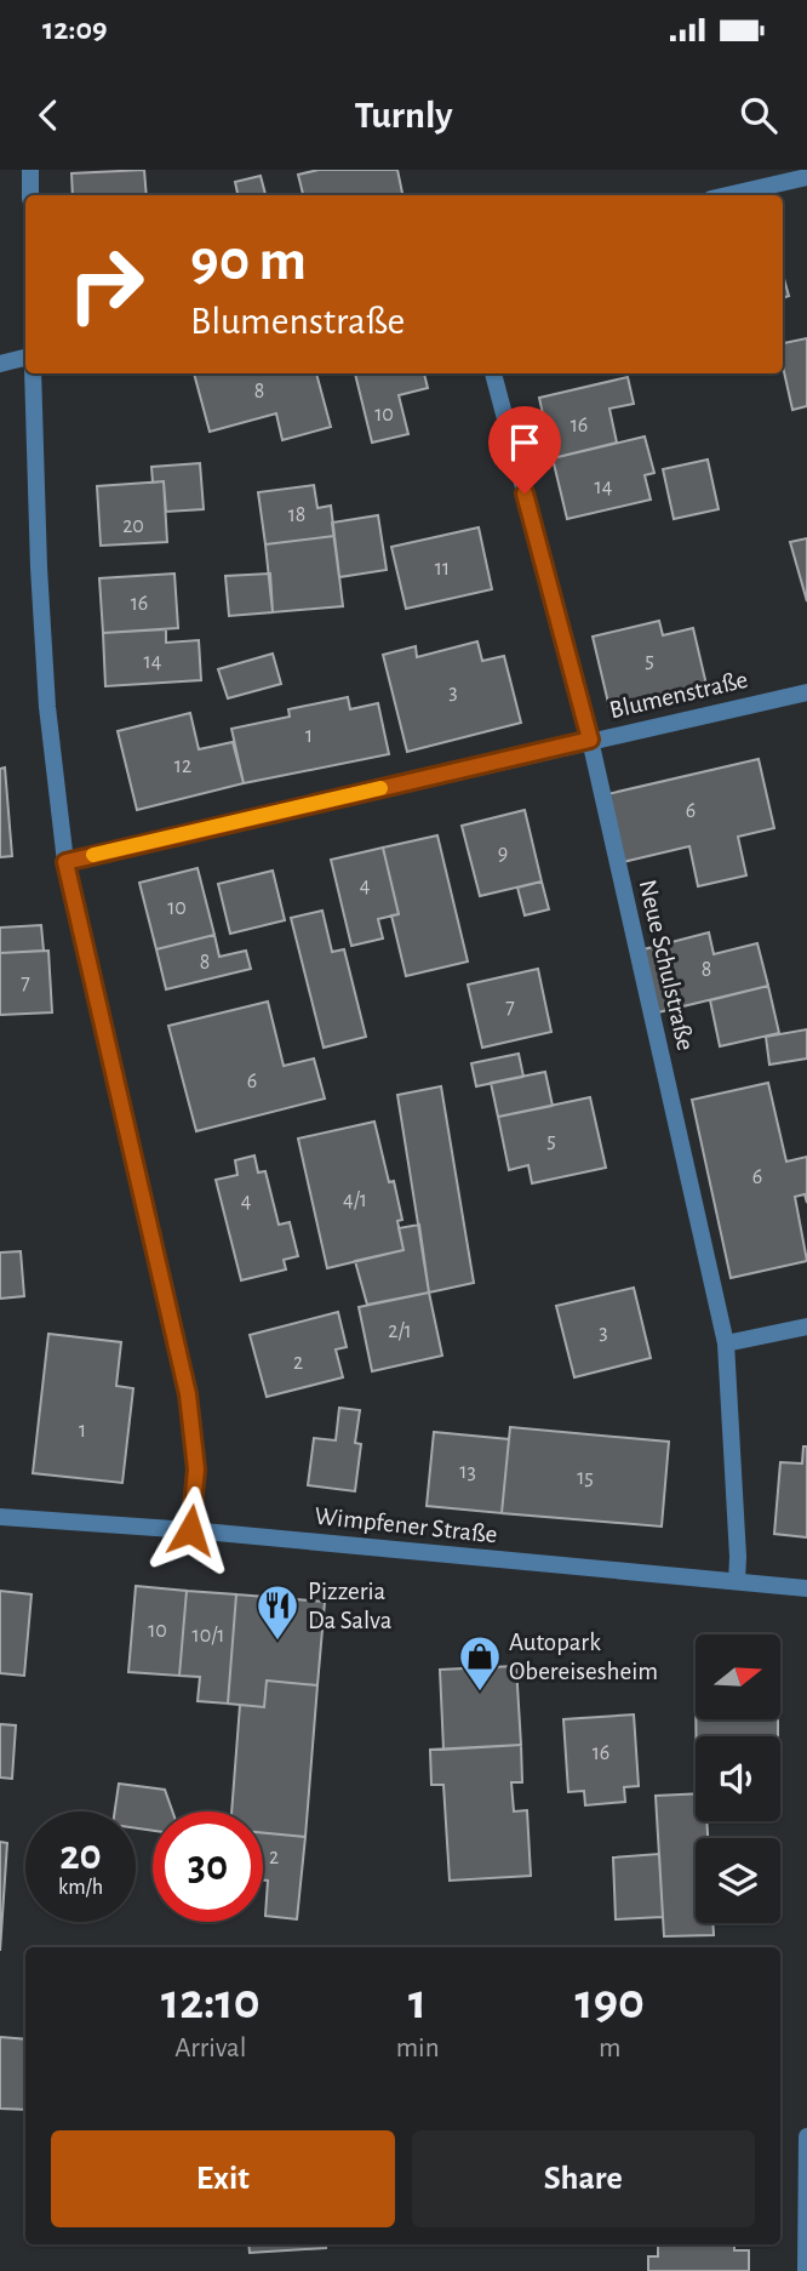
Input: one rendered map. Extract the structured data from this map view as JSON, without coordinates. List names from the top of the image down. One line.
{"streets":{"street":["Blumenstraße","Neue Schulstraße","Wimpfener Straße"]},"crossings":[["Blumenstraße","Neue Schulstraße"],["Neue Schulstraße","Wimpfener Straße"]],"places":{"restaurant":["Pizzeria Da Salva"],"shop":["Autopark Obereisesheim"]},"house_numbers":["8","10","16","14","18","20","11","16","5","14","3","1","12","6","9","4","10","8","8","7","7","6","5","6","4/1","4","2/1","3","2","1","13","15","10","10/1","16","2"],"north":"right","page":{"status":"12:09","header":"Turnly","turn":["90 m","Blumenstraße"],"speed":"20 km/h","limit":"30","eta":["12:10","Arrival","1","min","190","m"],"buttons":["Exit","Share"]}}
